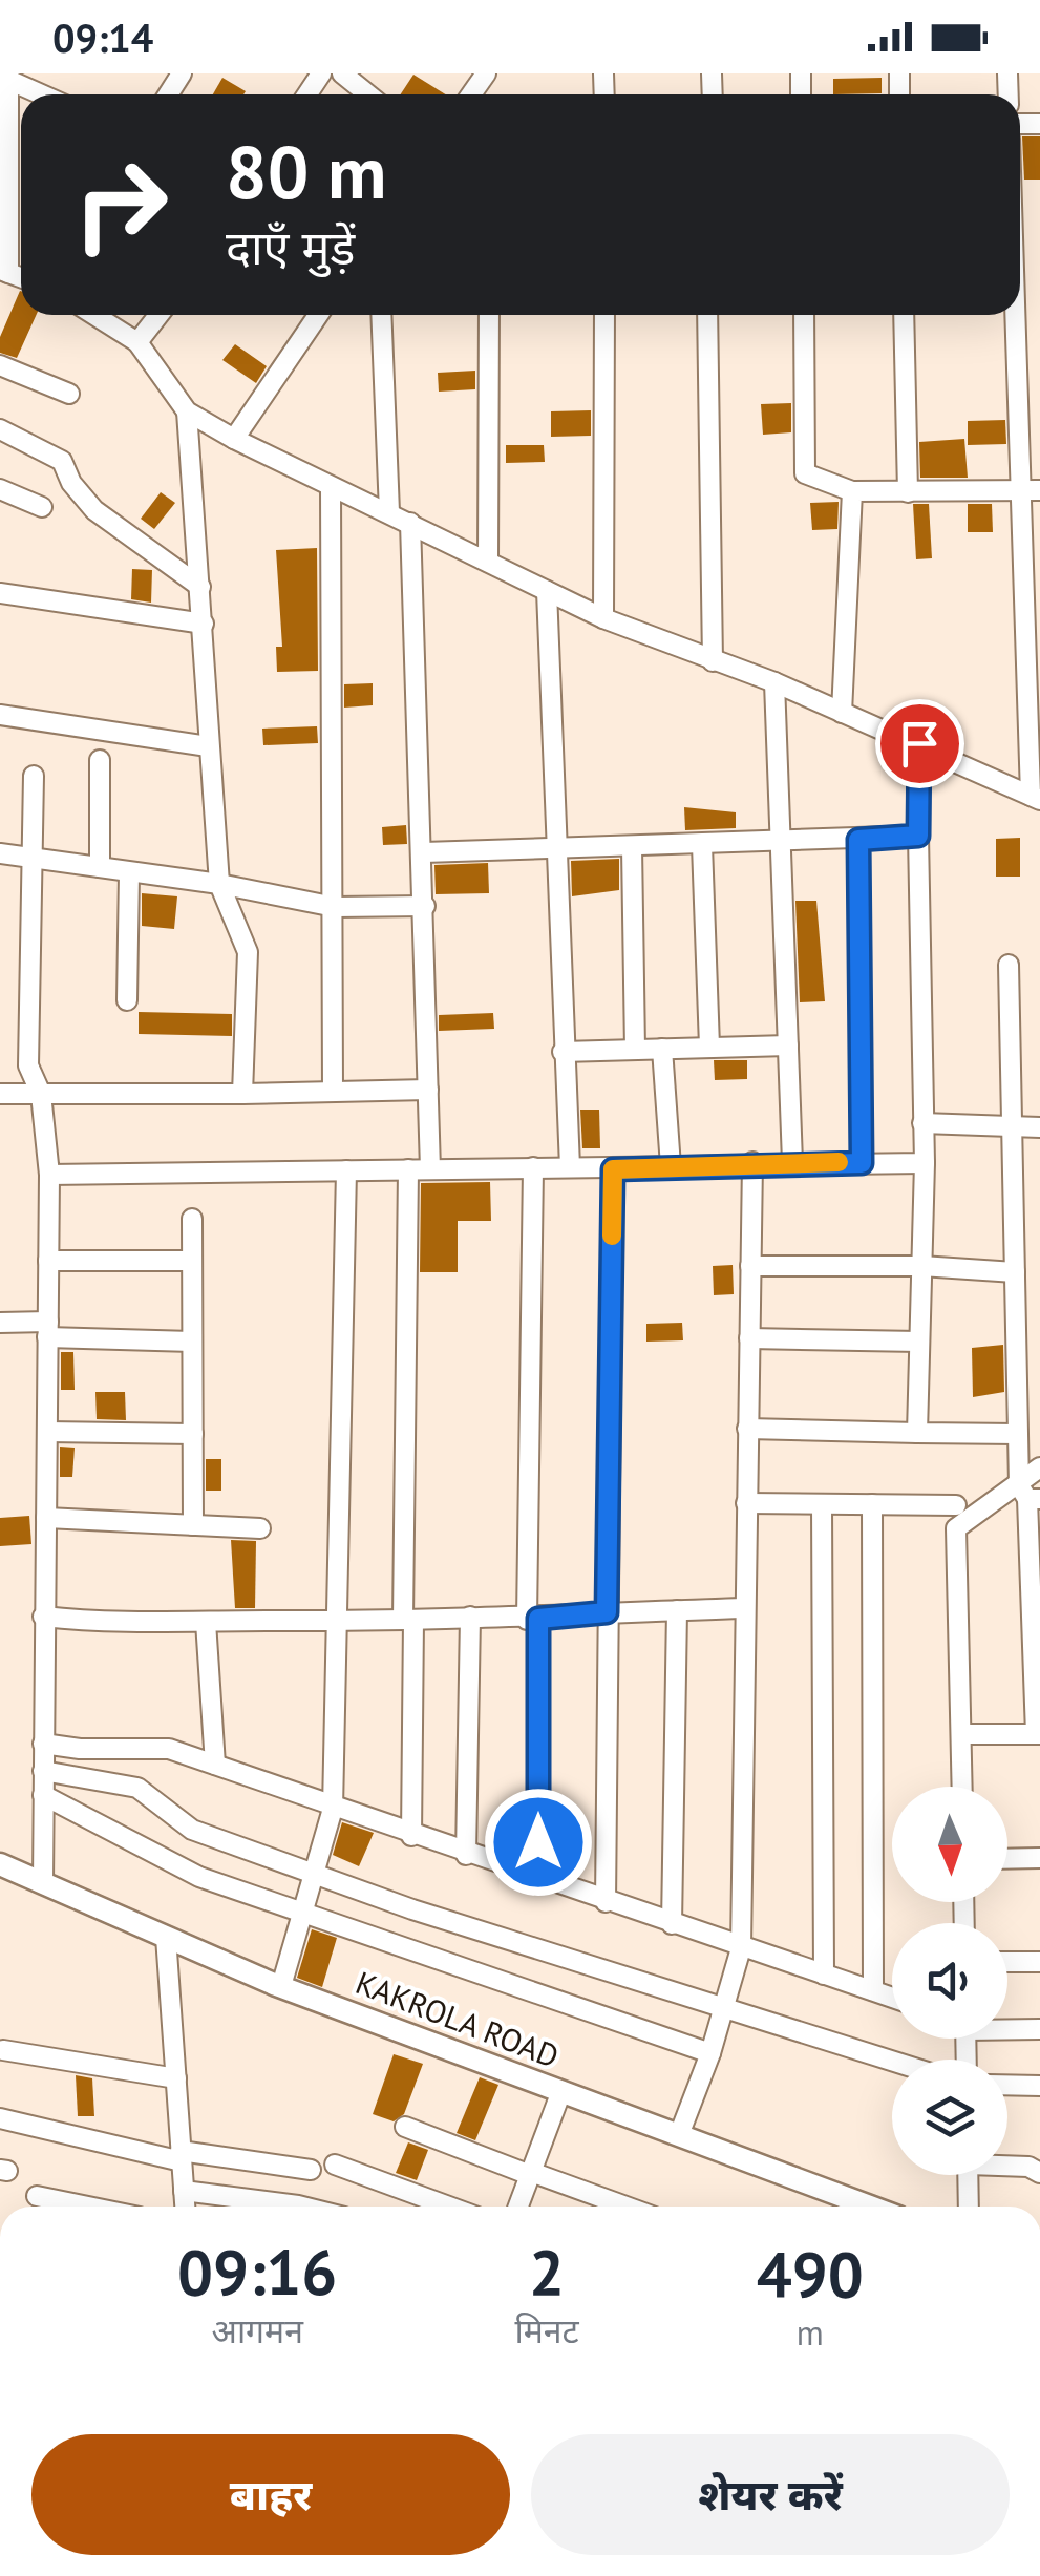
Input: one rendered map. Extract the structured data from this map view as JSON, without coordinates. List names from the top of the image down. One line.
{"streets":{"street":["KAKROLA ROAD"]},"north":"bottom","page":{"status":"09:14","turn":["80 m","दाएँ मुड़ें"],"eta":["09:16","आगमन","2","मिनट","490","m"],"buttons":["बाहर","शेयर करें"]}}
